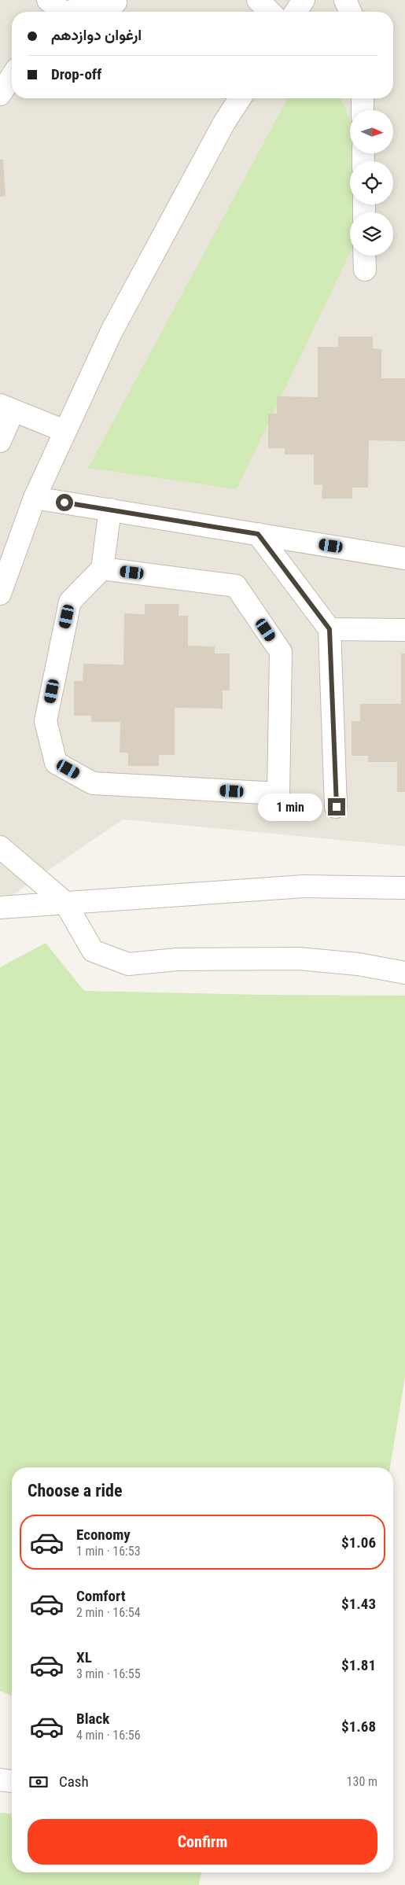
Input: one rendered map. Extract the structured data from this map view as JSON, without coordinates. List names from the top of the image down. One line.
{"north":"right","page":{"banner":["ارغوان دوازدهم","Drop-off"],"bubble":"1 min","heading":"Choose a ride","list":[{"name":"Economy","note":"1 min · 16:53","value":"$1.06"},{"name":"Comfort","note":"2 min · 16:54","value":"$1.43"},{"name":"XL","note":"3 min · 16:55","value":"$1.81"},{"name":"Black","note":"4 min · 16:56","value":"$1.68"}],"pay":["Cash","130 m"],"buttons":"Confirm"}}
